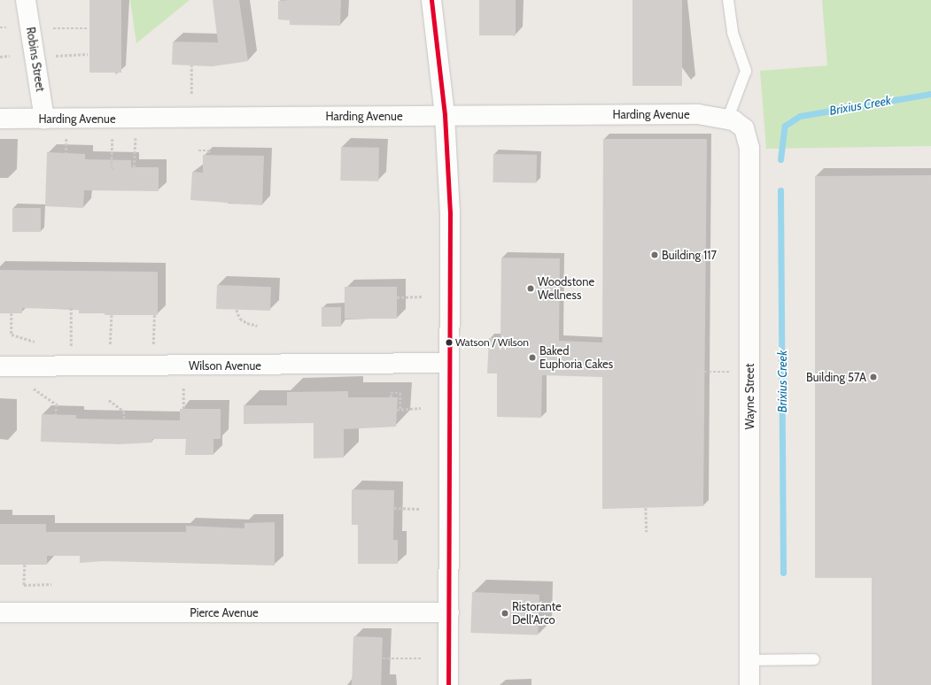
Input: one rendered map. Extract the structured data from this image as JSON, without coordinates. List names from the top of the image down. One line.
{"streets":{"street":["Robins Street","Harding Avenue","Wilson Avenue","Wayne Street","Pierce Avenue"]},"crossings":[["Robins Street","Harding Avenue"],["Harding Avenue","Wayne Street"]],"water":["Brixius Creek"],"places":["Building 117","Woodstone Wellness","Watson / Wilson","Baked Euphoria Cakes","Building 57A","Ristorante Dell’Arco"]}
